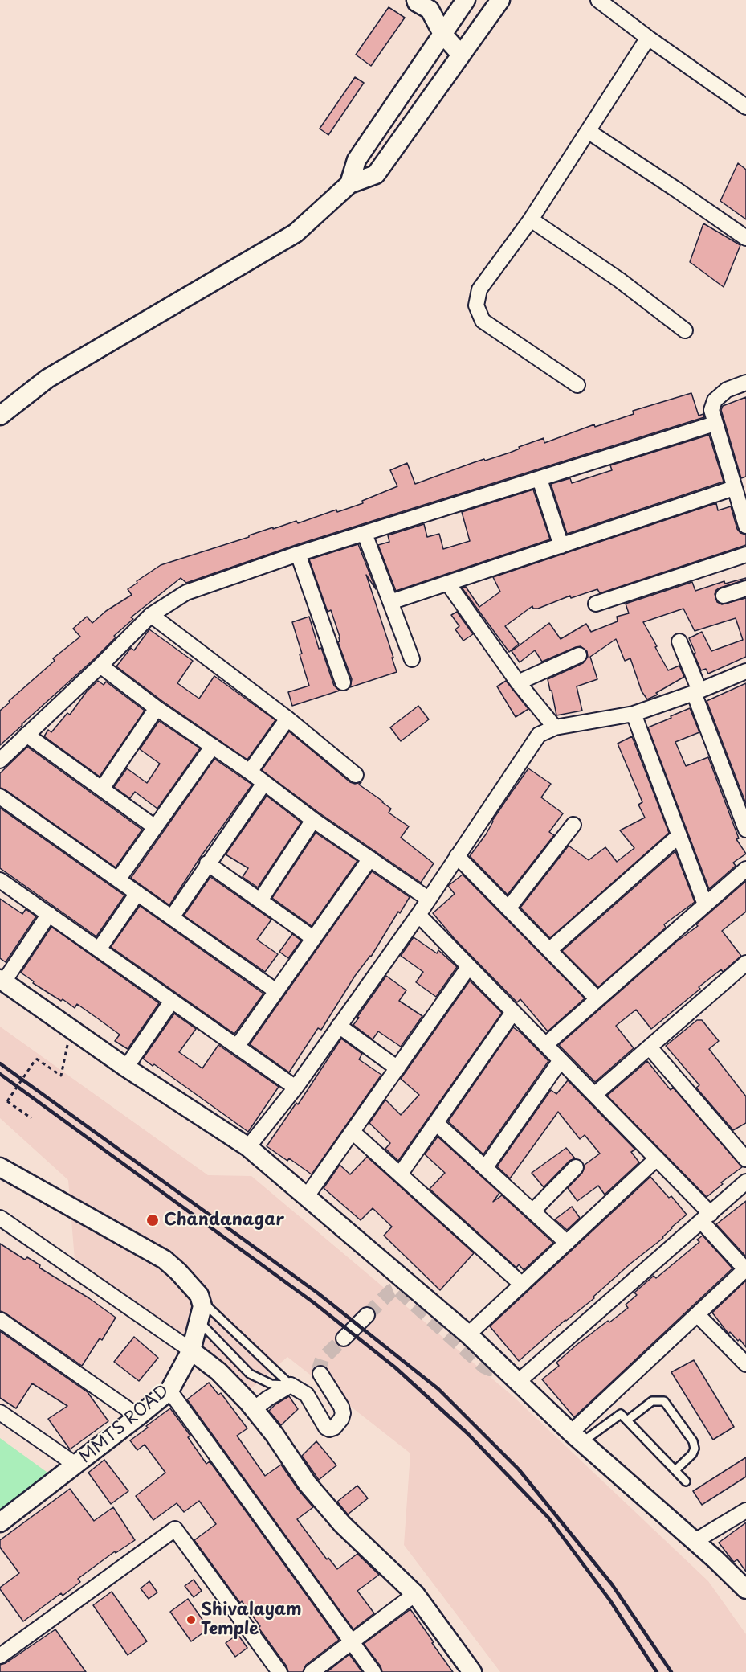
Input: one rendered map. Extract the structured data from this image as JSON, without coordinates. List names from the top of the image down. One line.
{"streets":{"street":["MMTS ROAD"]},"places":["Chandanagar","Shivalayam Temple"]}
